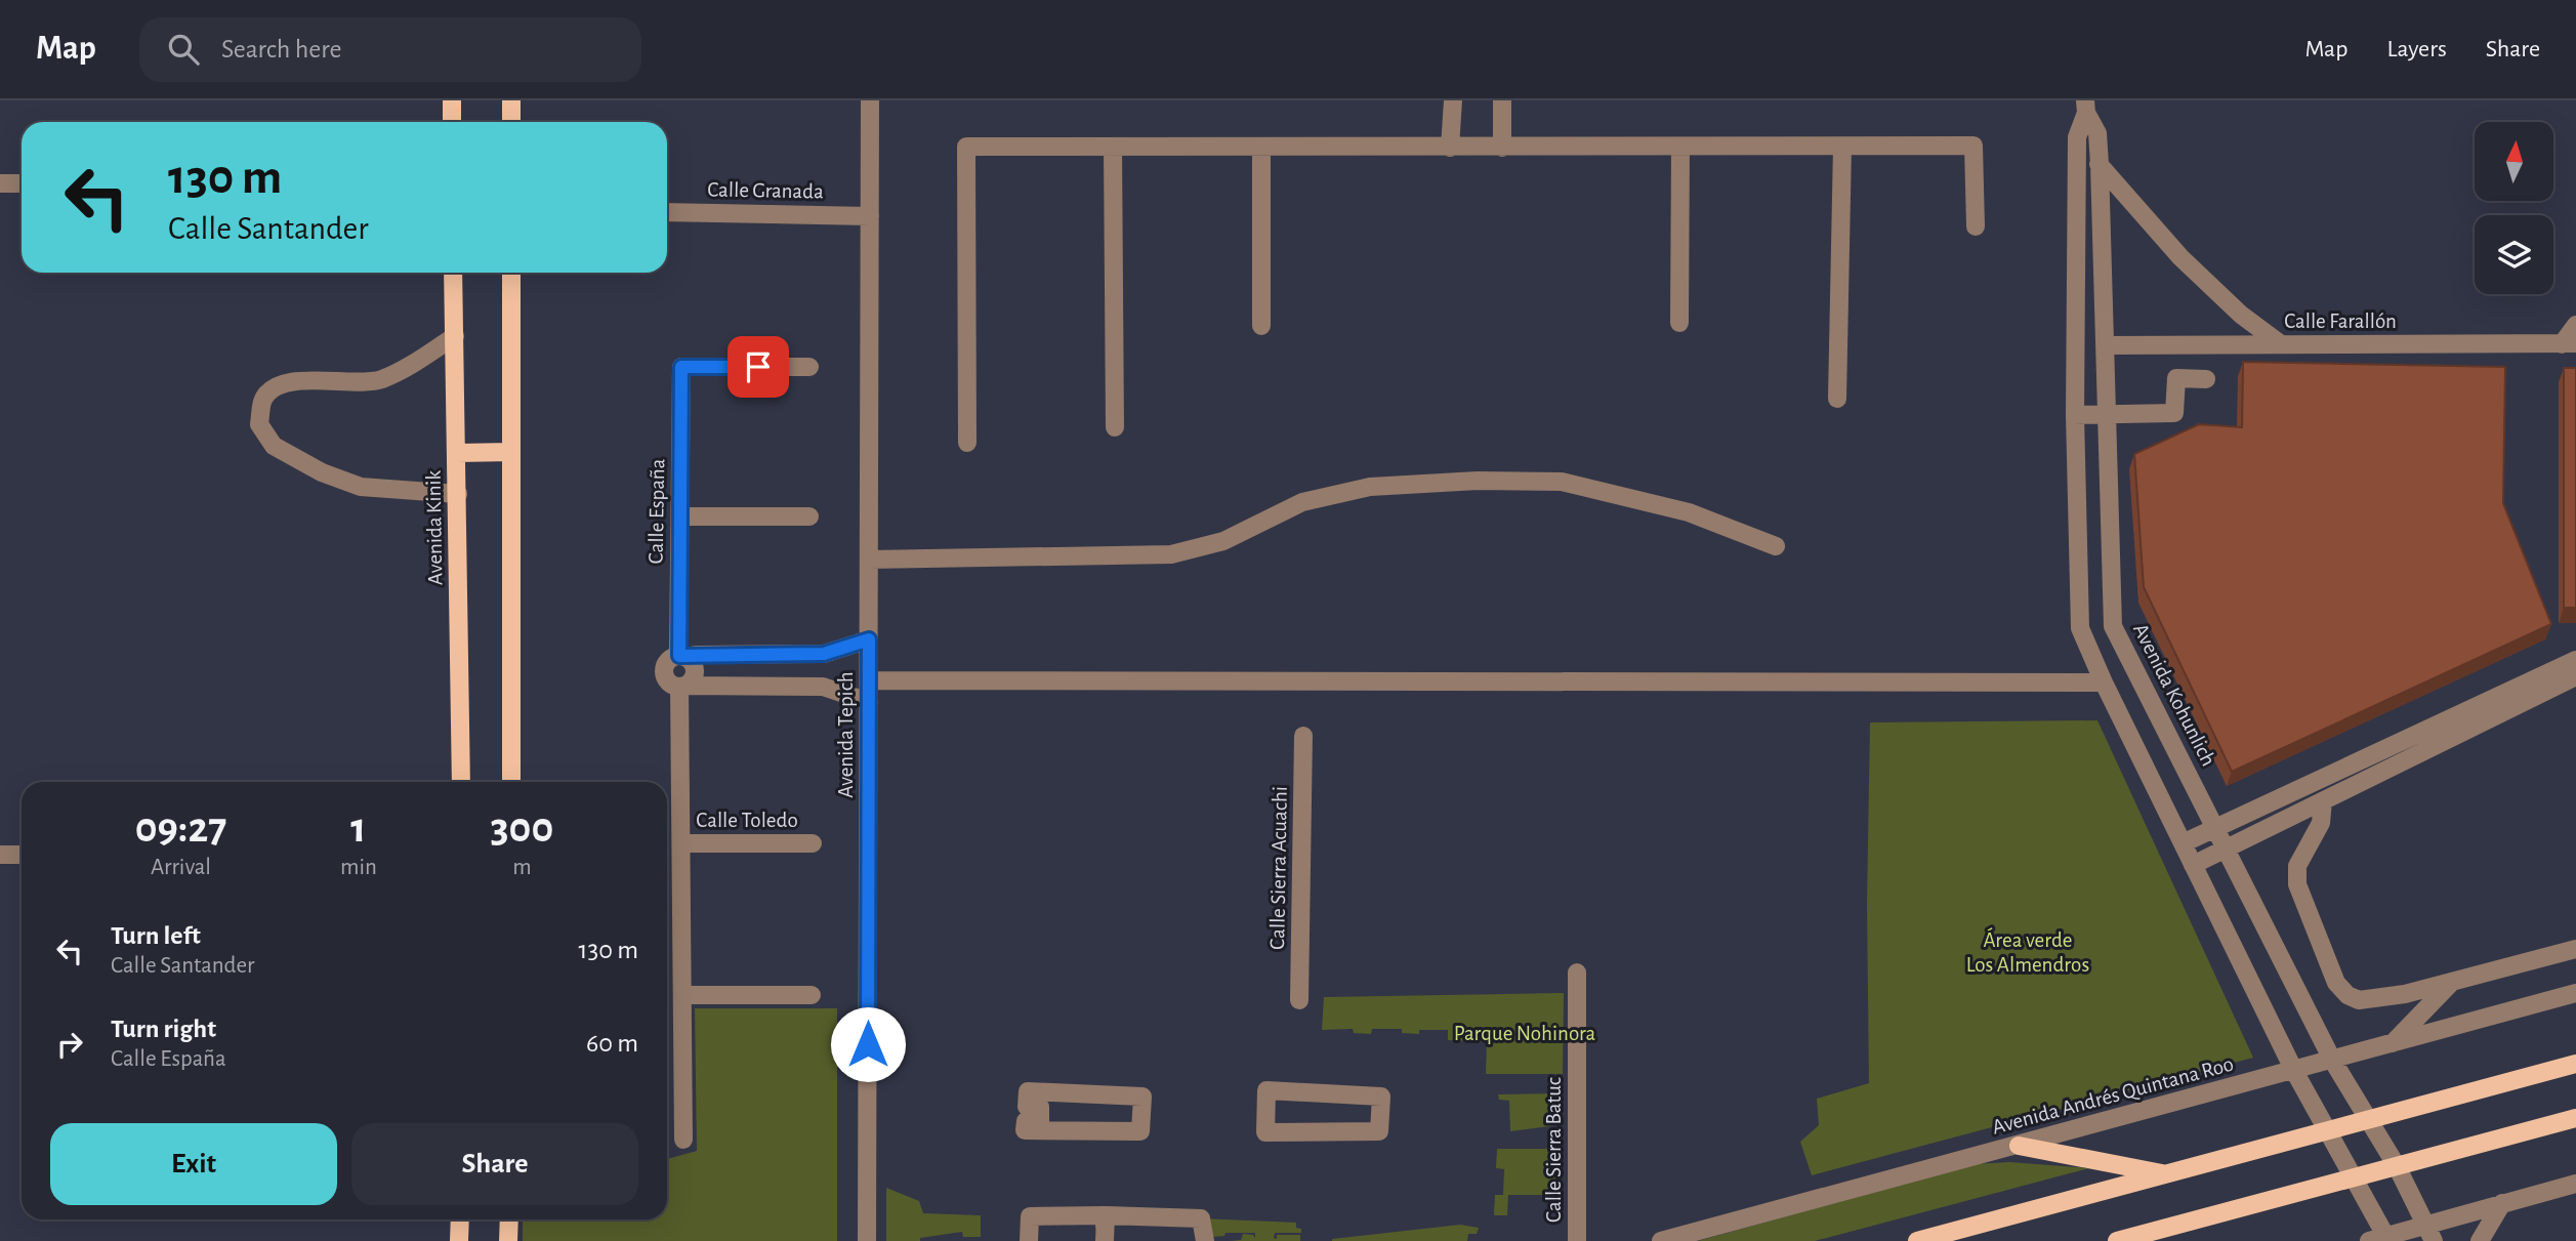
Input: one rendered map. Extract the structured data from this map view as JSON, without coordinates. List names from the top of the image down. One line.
{"streets":{"main road":["Avenida Kinik"],"street":["Calle Granada","Calle Farallón","Calle España","Avenida Kohunlich","Avenida Tepich","Calle Toledo","Calle Sierra Acuachi","Avenida Andrés Quintana Roo","Calle Sierra Batuc"]},"crossings":[["Calle Granada","Avenida Tepich"],["Calle Farallón","Avenida Kohunlich"],["Calle España","Calle Toledo"],["Avenida Kohunlich","Avenida Andrés Quintana Roo"]],"parks":["Área verde Los Almendros","Parque Nohinora"],"north":"top","page":{"header":"Map","search":"Search here","nav":["Map","Layers","Share"],"turn":["130 m","Calle Santander"],"eta":["09:27","Arrival","1","min","300","m"],"list":[{"name":"Turn left","note":"Calle Santander","value":"130 m"},{"name":"Turn right","note":"Calle España","value":"60 m"}],"buttons":["Exit","Share"]}}
